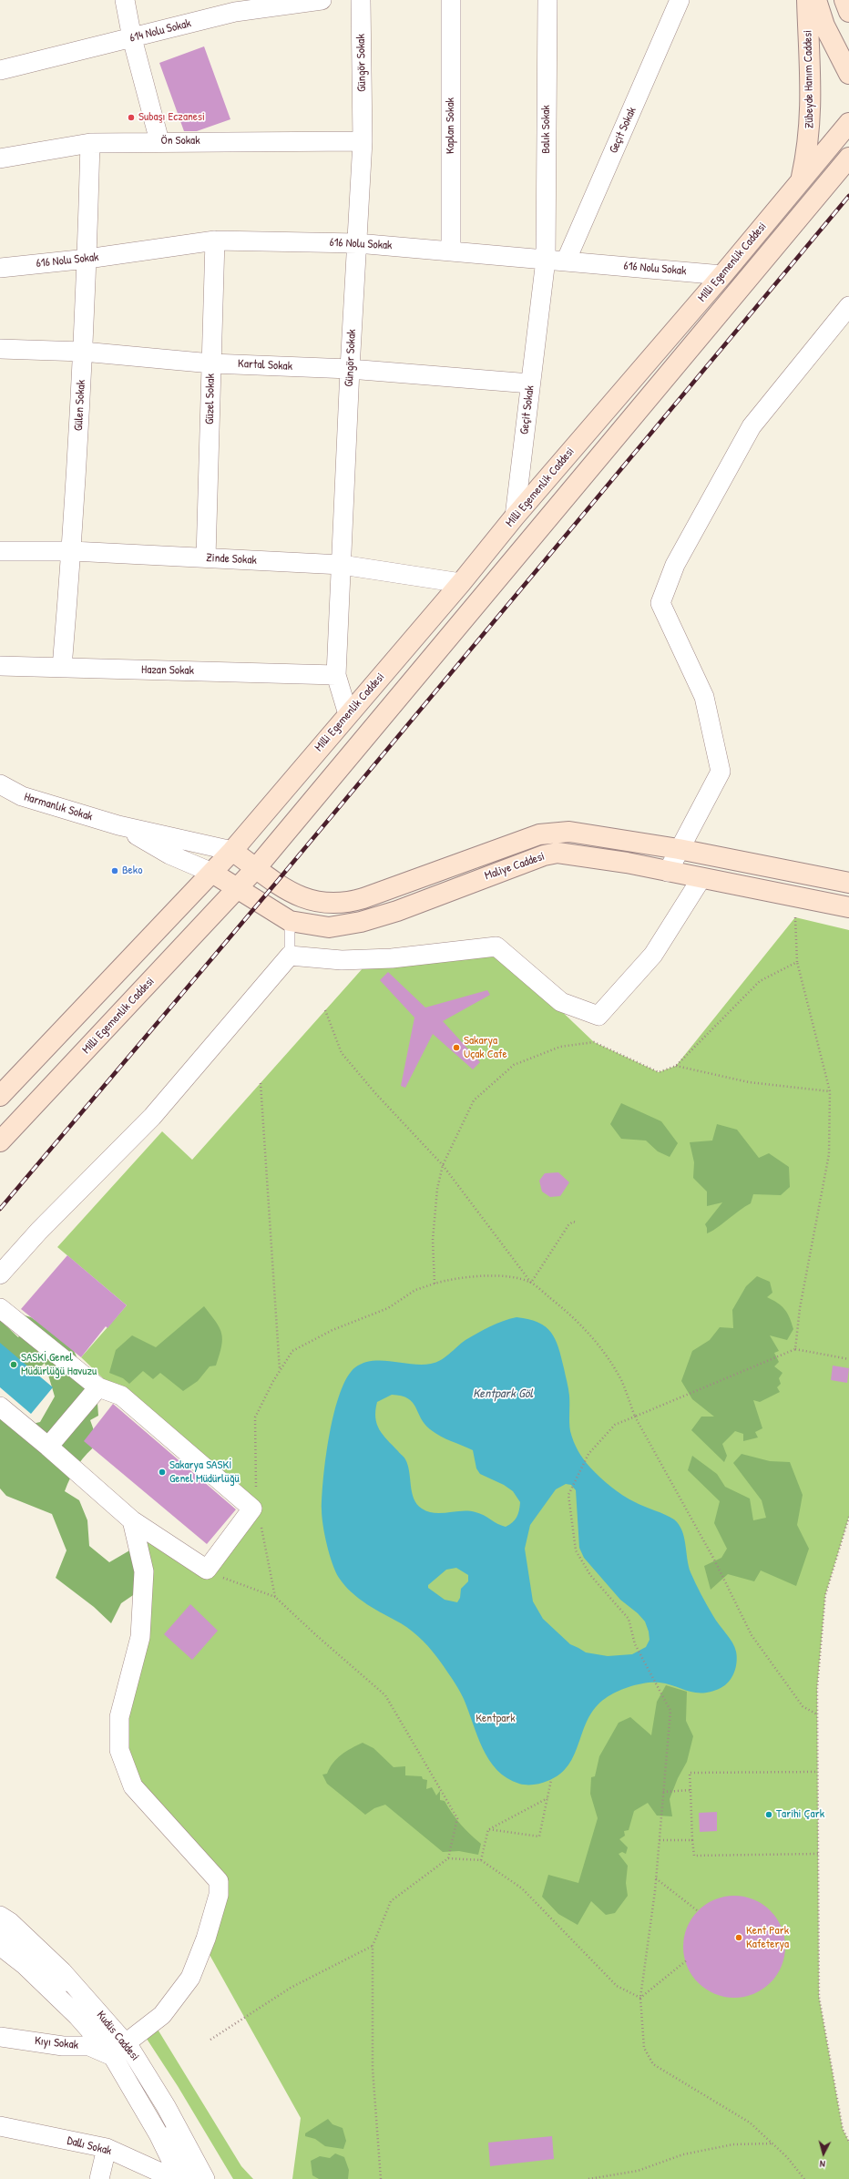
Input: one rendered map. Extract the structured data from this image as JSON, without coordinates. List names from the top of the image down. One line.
{"streets":{"main road":["Zübeyde Hanım Caddesi","Milli Egemenlik Caddesi","Maliye Caddesi"],"street":["614 Nolu Sokak","Güngör Sokak","Kaplan Sokak","Balık Sokak","Geçit Sokak","Ön Sokak","616 Nolu Sokak","Kartal Sokak","Güzel Sokak","Gülen Sokak","Zinde Sokak","Hazan Sokak","Harmanlık Sokak","Kudüs Caddesi","Kıyı Sokak","Dallı Sokak"]},"crossings":[["Güngör Sokak","Ön Sokak"],["Güngör Sokak","616 Nolu Sokak"],["Güngör Sokak","Milli Egemenlik Caddesi"],["Güngör Sokak","Kartal Sokak"],["Güngör Sokak","Zinde Sokak"],["Güngör Sokak","Hazan Sokak"],["Zübeyde Hanım Caddesi","Milli Egemenlik Caddesi"],["Kaplan Sokak","616 Nolu Sokak"],["Balık Sokak","Geçit Sokak"],["Balık Sokak","616 Nolu Sokak"],["Geçit Sokak","616 Nolu Sokak"],["Geçit Sokak","Milli Egemenlik Caddesi"],["Geçit Sokak","Kartal Sokak"],["Ön Sokak","Gülen Sokak"],["616 Nolu Sokak","Milli Egemenlik Caddesi"],["616 Nolu Sokak","Güzel Sokak"],["616 Nolu Sokak","Gülen Sokak"],["Milli Egemenlik Caddesi","Zinde Sokak"],["Milli Egemenlik Caddesi","Harmanlık Sokak"],["Milli Egemenlik Caddesi","Maliye Caddesi"],["Kartal Sokak","Güzel Sokak"],["Kartal Sokak","Gülen Sokak"],["Güzel Sokak","Zinde Sokak"],["Gülen Sokak","Zinde Sokak"],["Gülen Sokak","Hazan Sokak"],["Harmanlık Sokak","Maliye Caddesi"],["Kudüs Caddesi","Kıyı Sokak"]],"water":["Kentpark Göl"],"parks":["Kentpark"],"places":["Subaşı Eczanesi","Beko","Sakarya Uçak Cafe","SASKİ Genel Müdürlüğü Havuzu","Sakarya SASKİ Genel Müdürlüğü","Tarihi Çark","Kent Park Kafeterya"],"north":"bottom"}
